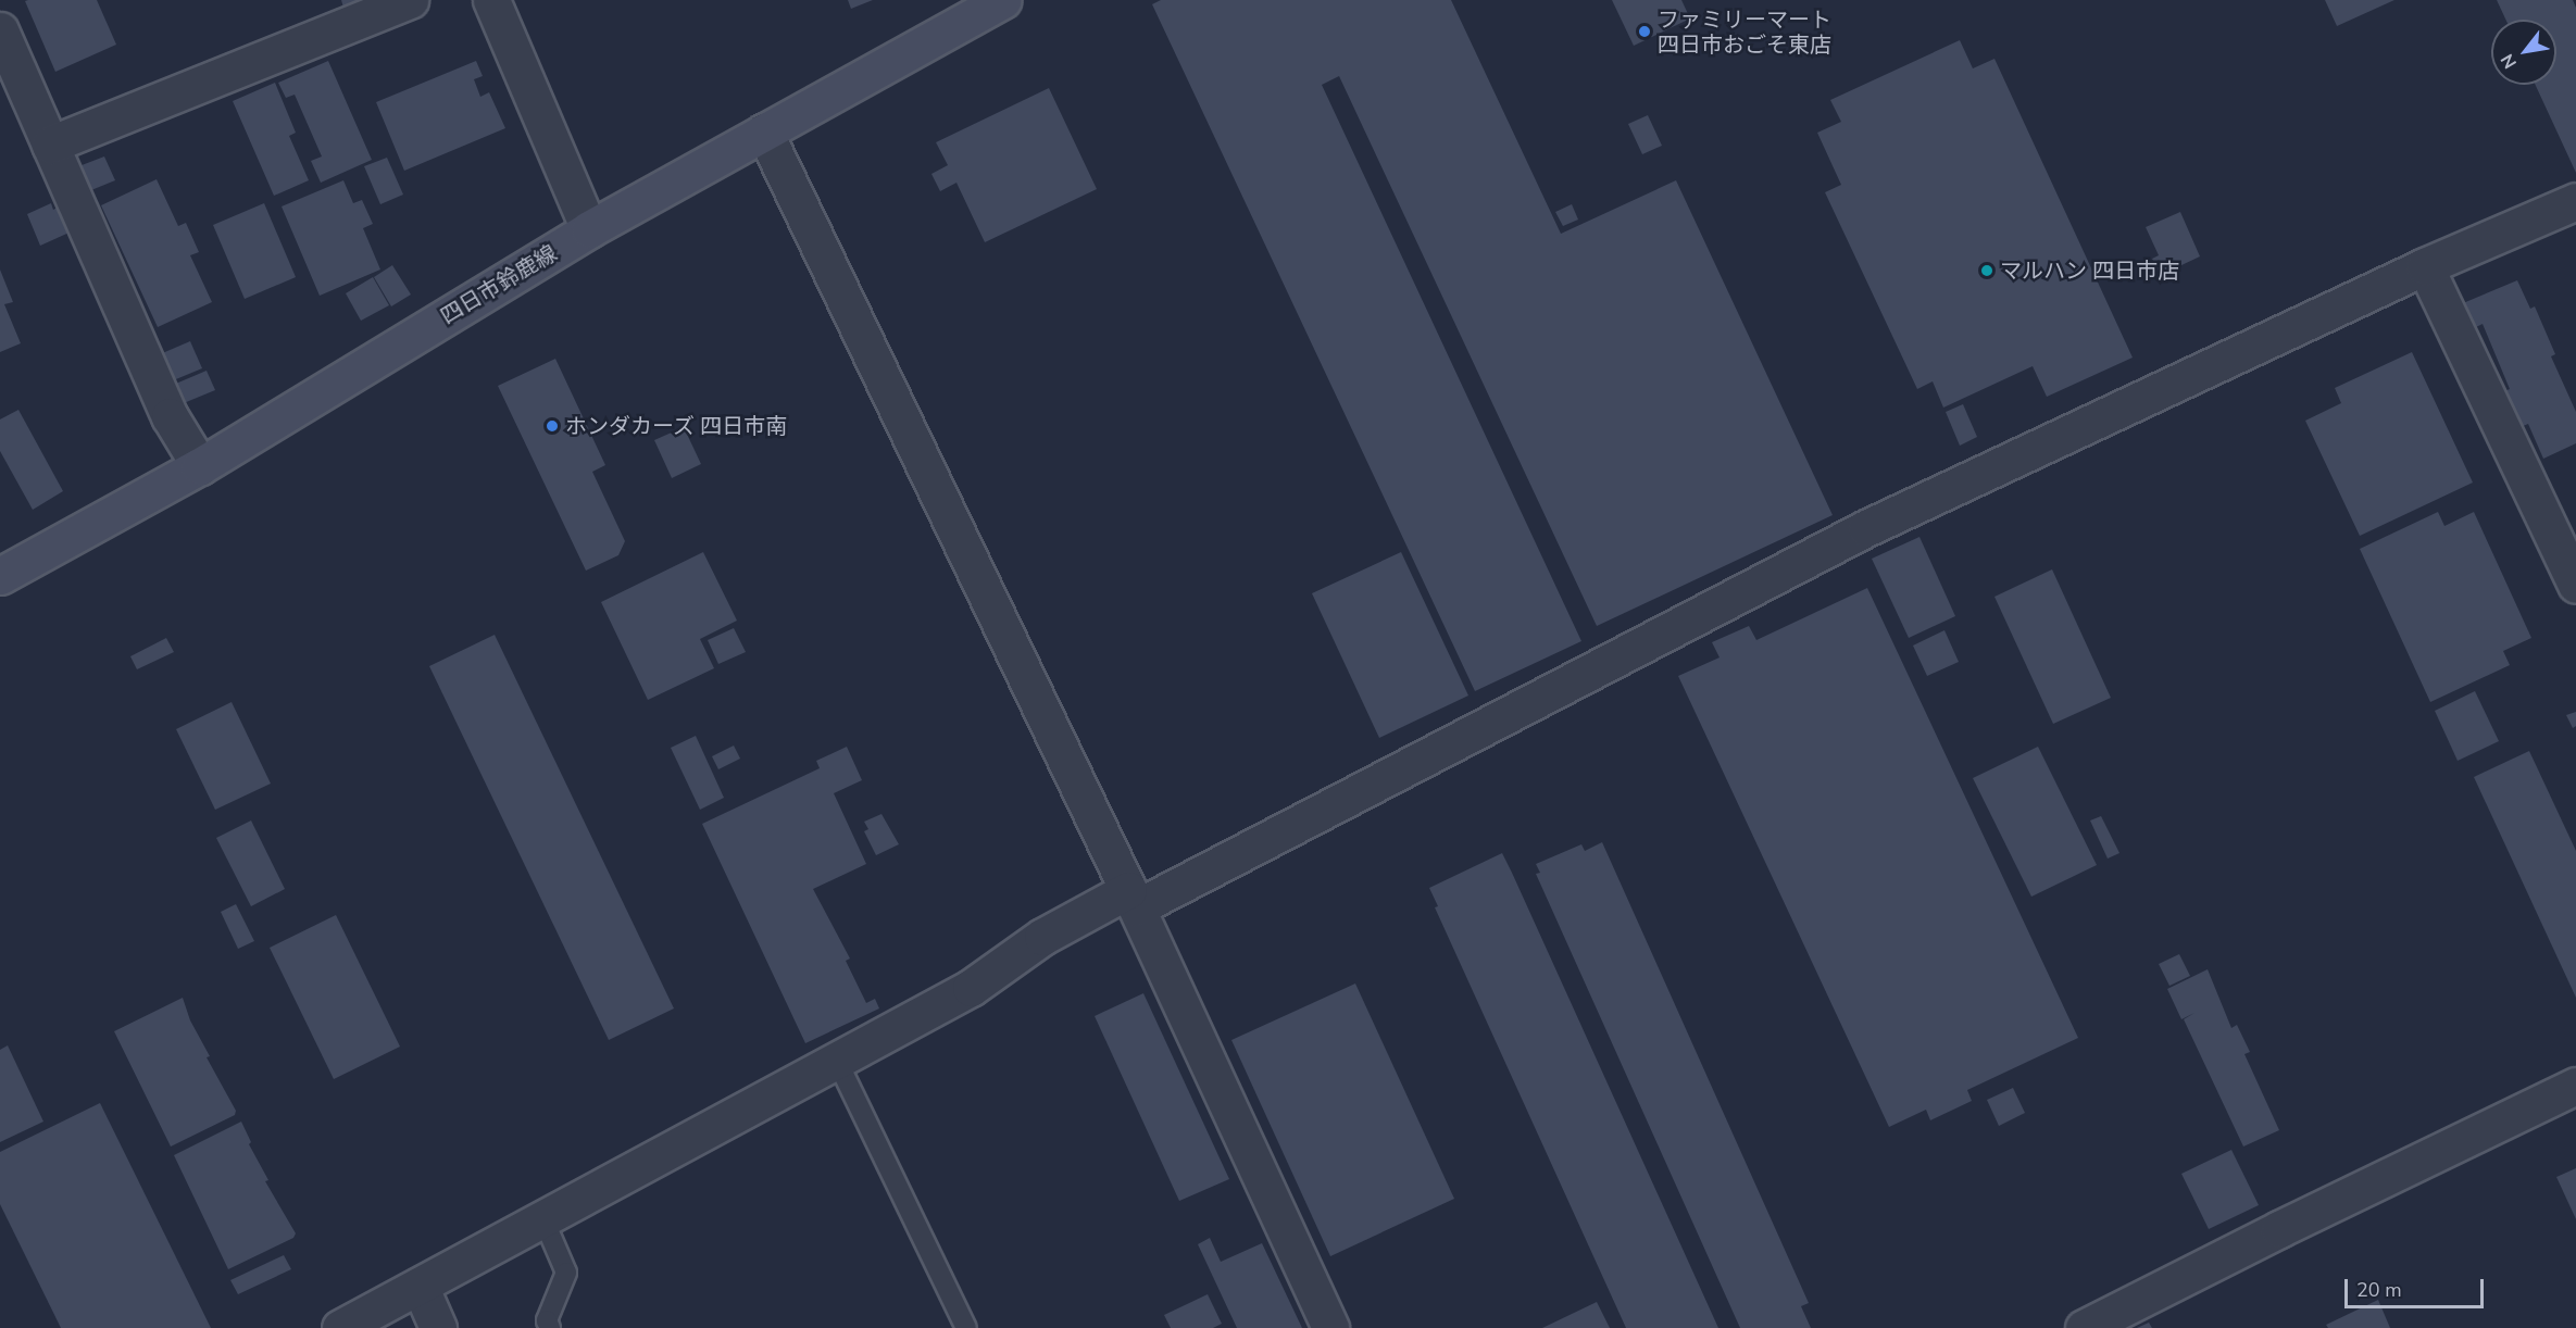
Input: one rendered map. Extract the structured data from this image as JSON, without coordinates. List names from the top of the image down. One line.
{"streets":{"main road":["四日市鈴鹿線"]},"places":["ファミリーマート 四日市おごそ東店","マルハン 四日市店","ホンダカーズ 四日市南"],"scale_bar":"20 m","north":"bottom left"}
